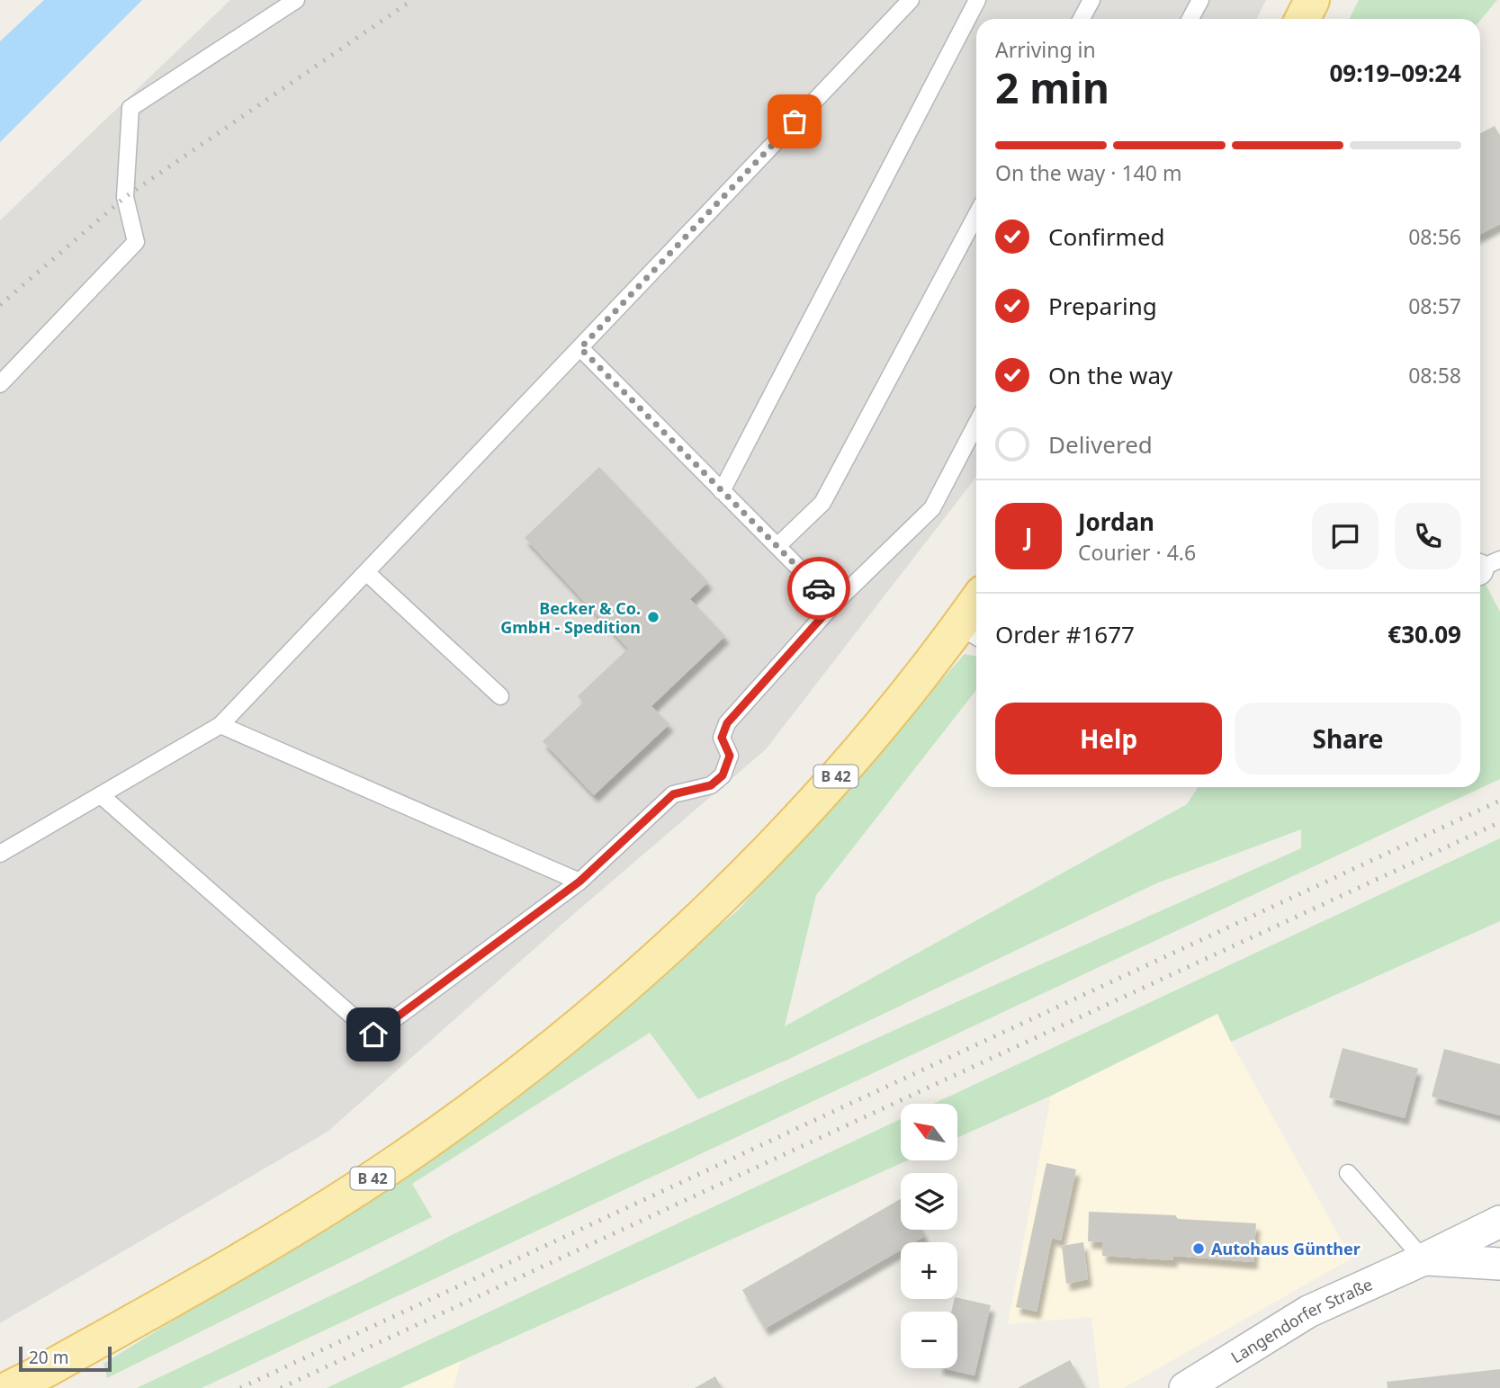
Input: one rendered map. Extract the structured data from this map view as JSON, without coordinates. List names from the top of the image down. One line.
{"streets":{"main road":["B 42"],"street":["Langendorfer Straße"]},"places":["Becker & Co. GmbH - Spedition","Autohaus Günther"],"scale_bar":"20 m","north":"top left","page":{"heading":["2 min","Arriving in","09:19–09:24"],"panel":["Jordan","Courier · 4.6","Order #1677","€30.09"],"bar":"On the way · 140 m","list":[["Confirmed","08:56"],["Preparing","08:57"],["On the way","08:58"],"Delivered"],"round":"J","buttons":["Help","Share"],"map_buttons":["+","−"],"scale":"20 m"}}
